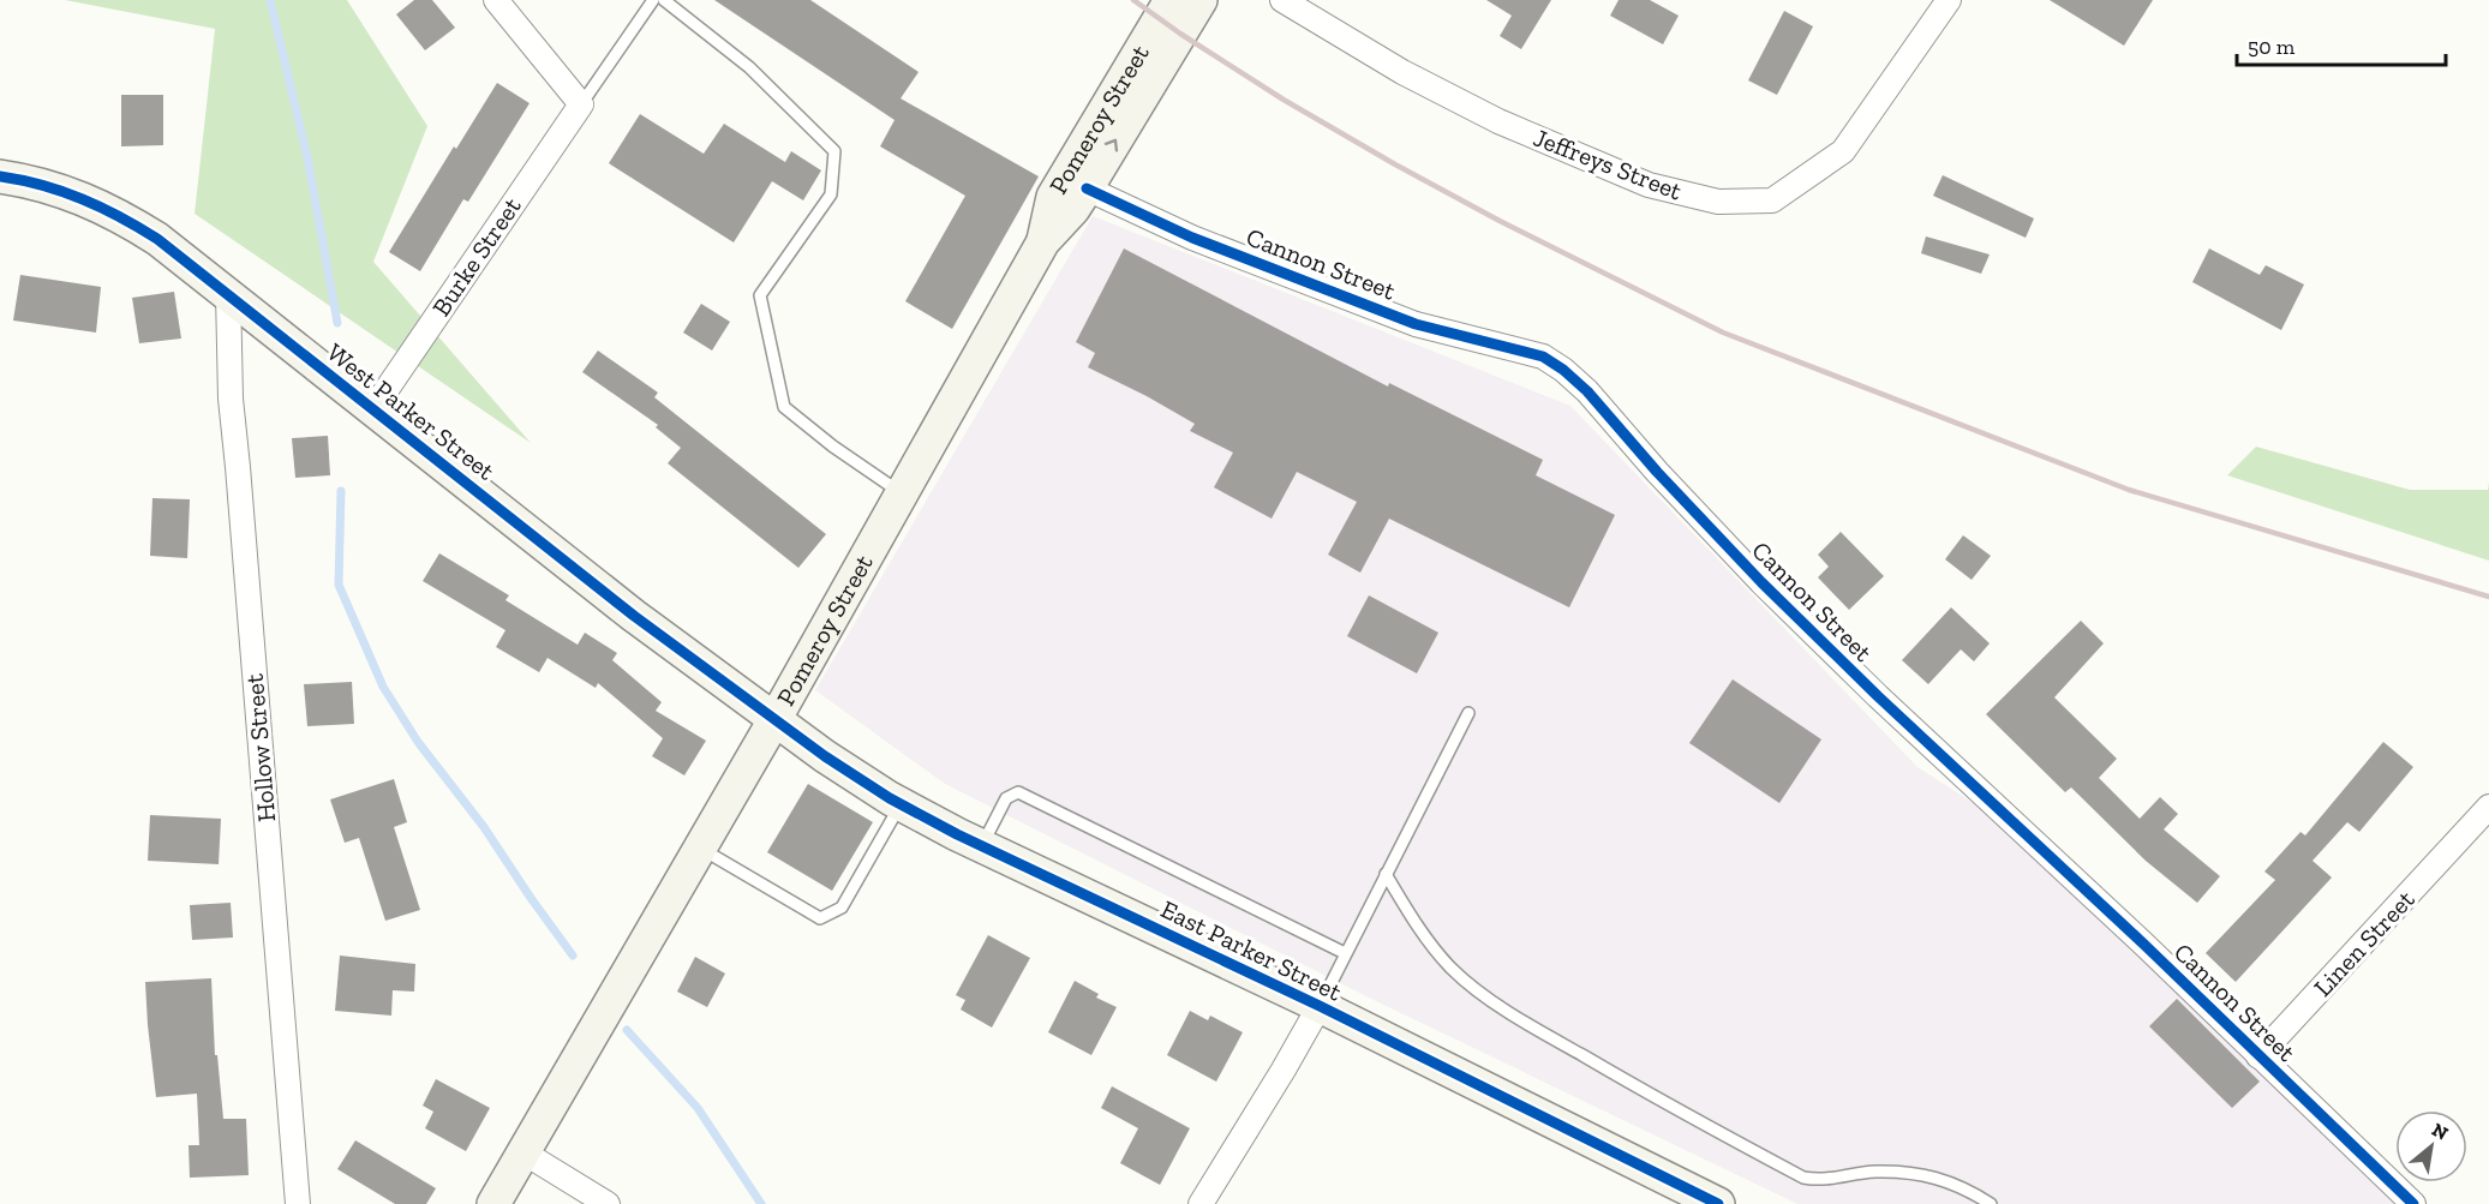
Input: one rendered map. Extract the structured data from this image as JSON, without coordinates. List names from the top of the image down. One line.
{"streets":{"street":["Pomeroy Street","Jeffreys Street","Burke Street","Cannon Street","West Parker Street","Hollow Street","Linen Street","East Parker Street"]},"crossings":[["Pomeroy Street","Cannon Street"],["Pomeroy Street","West Parker Street"],["Pomeroy Street","East Parker Street"],["Burke Street","West Parker Street"],["Cannon Street","Linen Street"],["West Parker Street","Hollow Street"],["West Parker Street","East Parker Street"]],"scale_bar":"50 m","north":"top right"}
